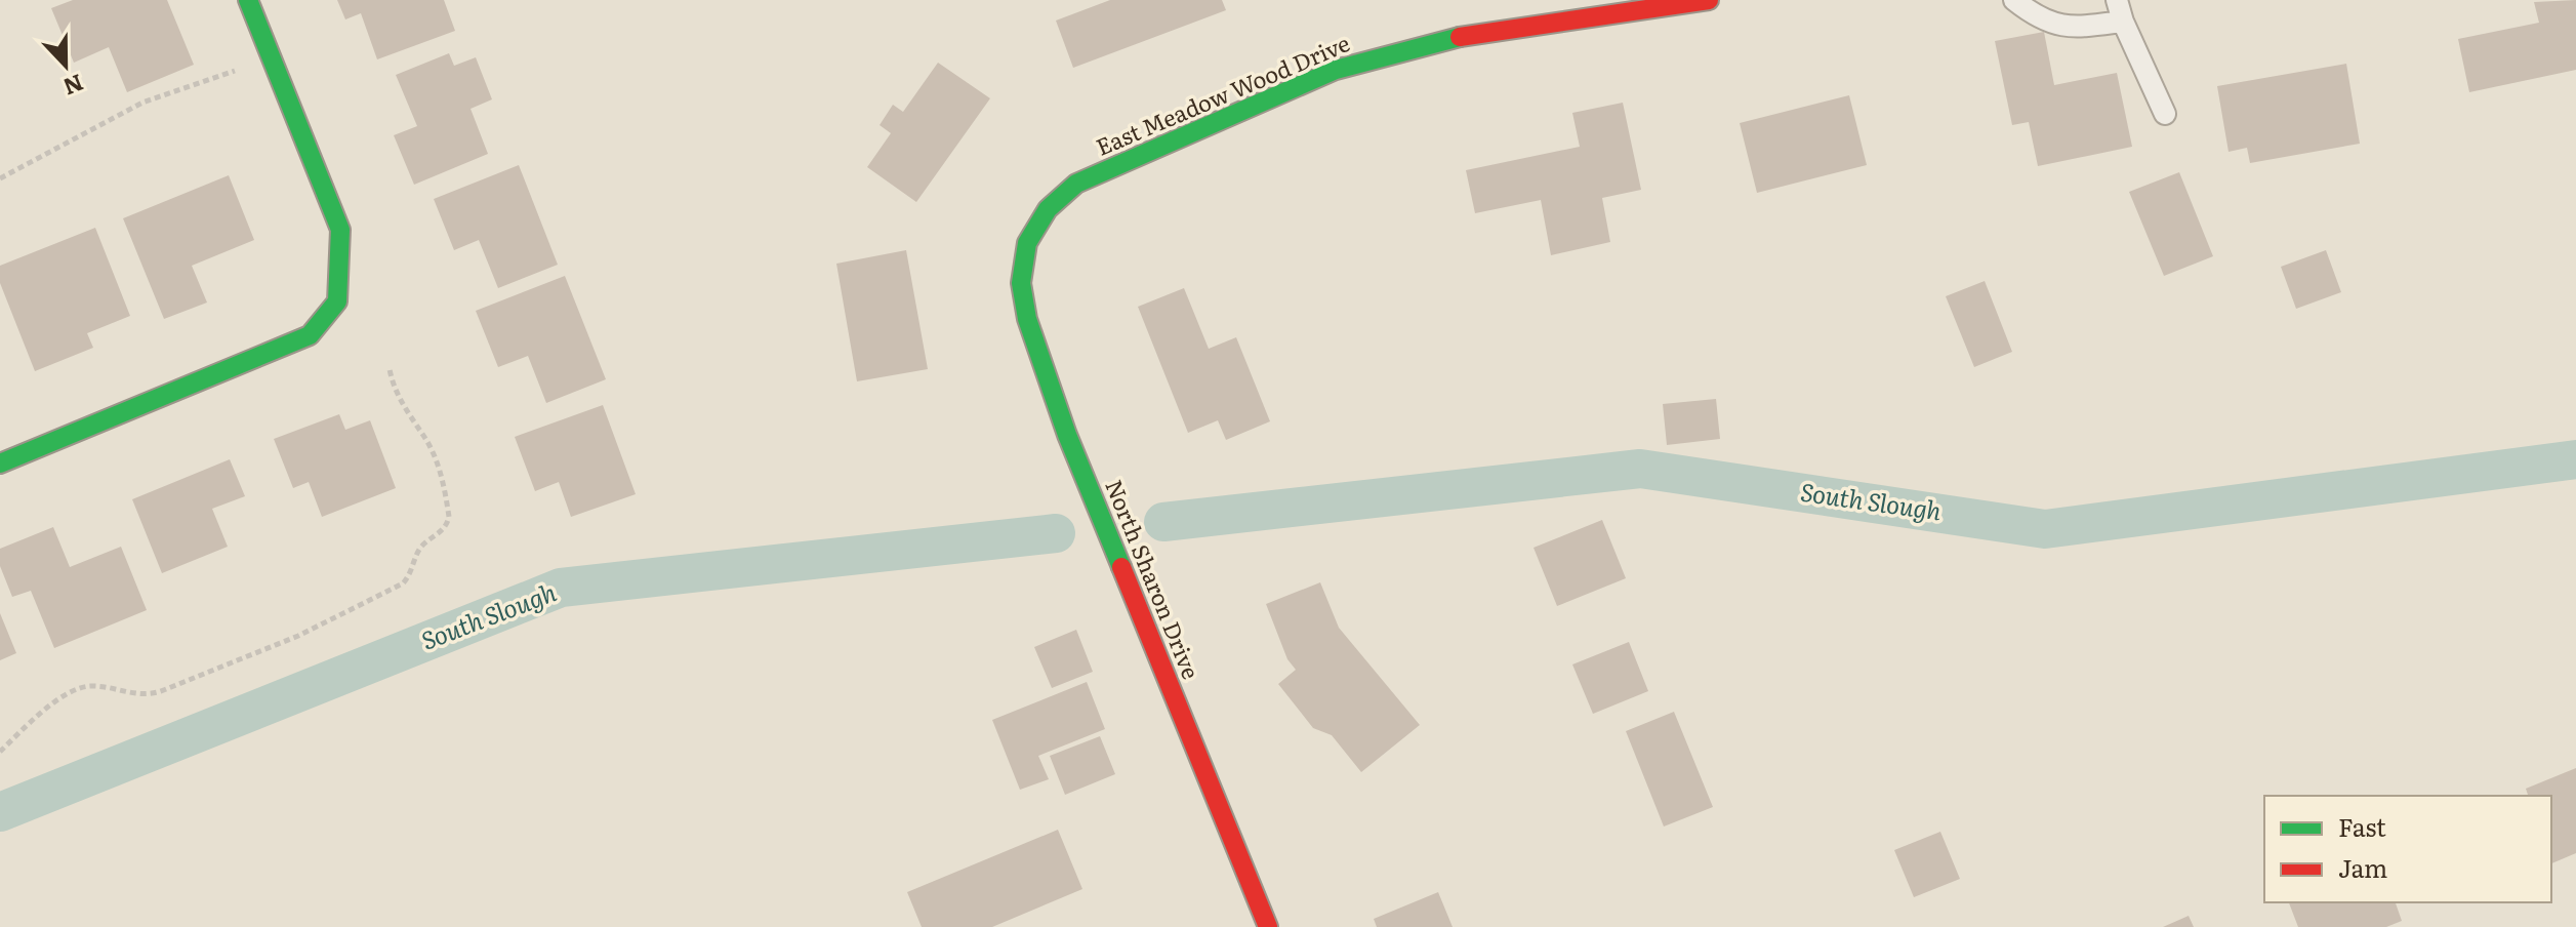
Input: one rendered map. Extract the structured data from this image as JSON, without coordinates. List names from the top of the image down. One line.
{"streets":{"street":["East Meadow Wood Drive","North Sharon Drive"]},"crossings":[["East Meadow Wood Drive","North Sharon Drive"]],"water":["South Slough"],"legend":["Fast","Jam"],"north":"bottom"}
